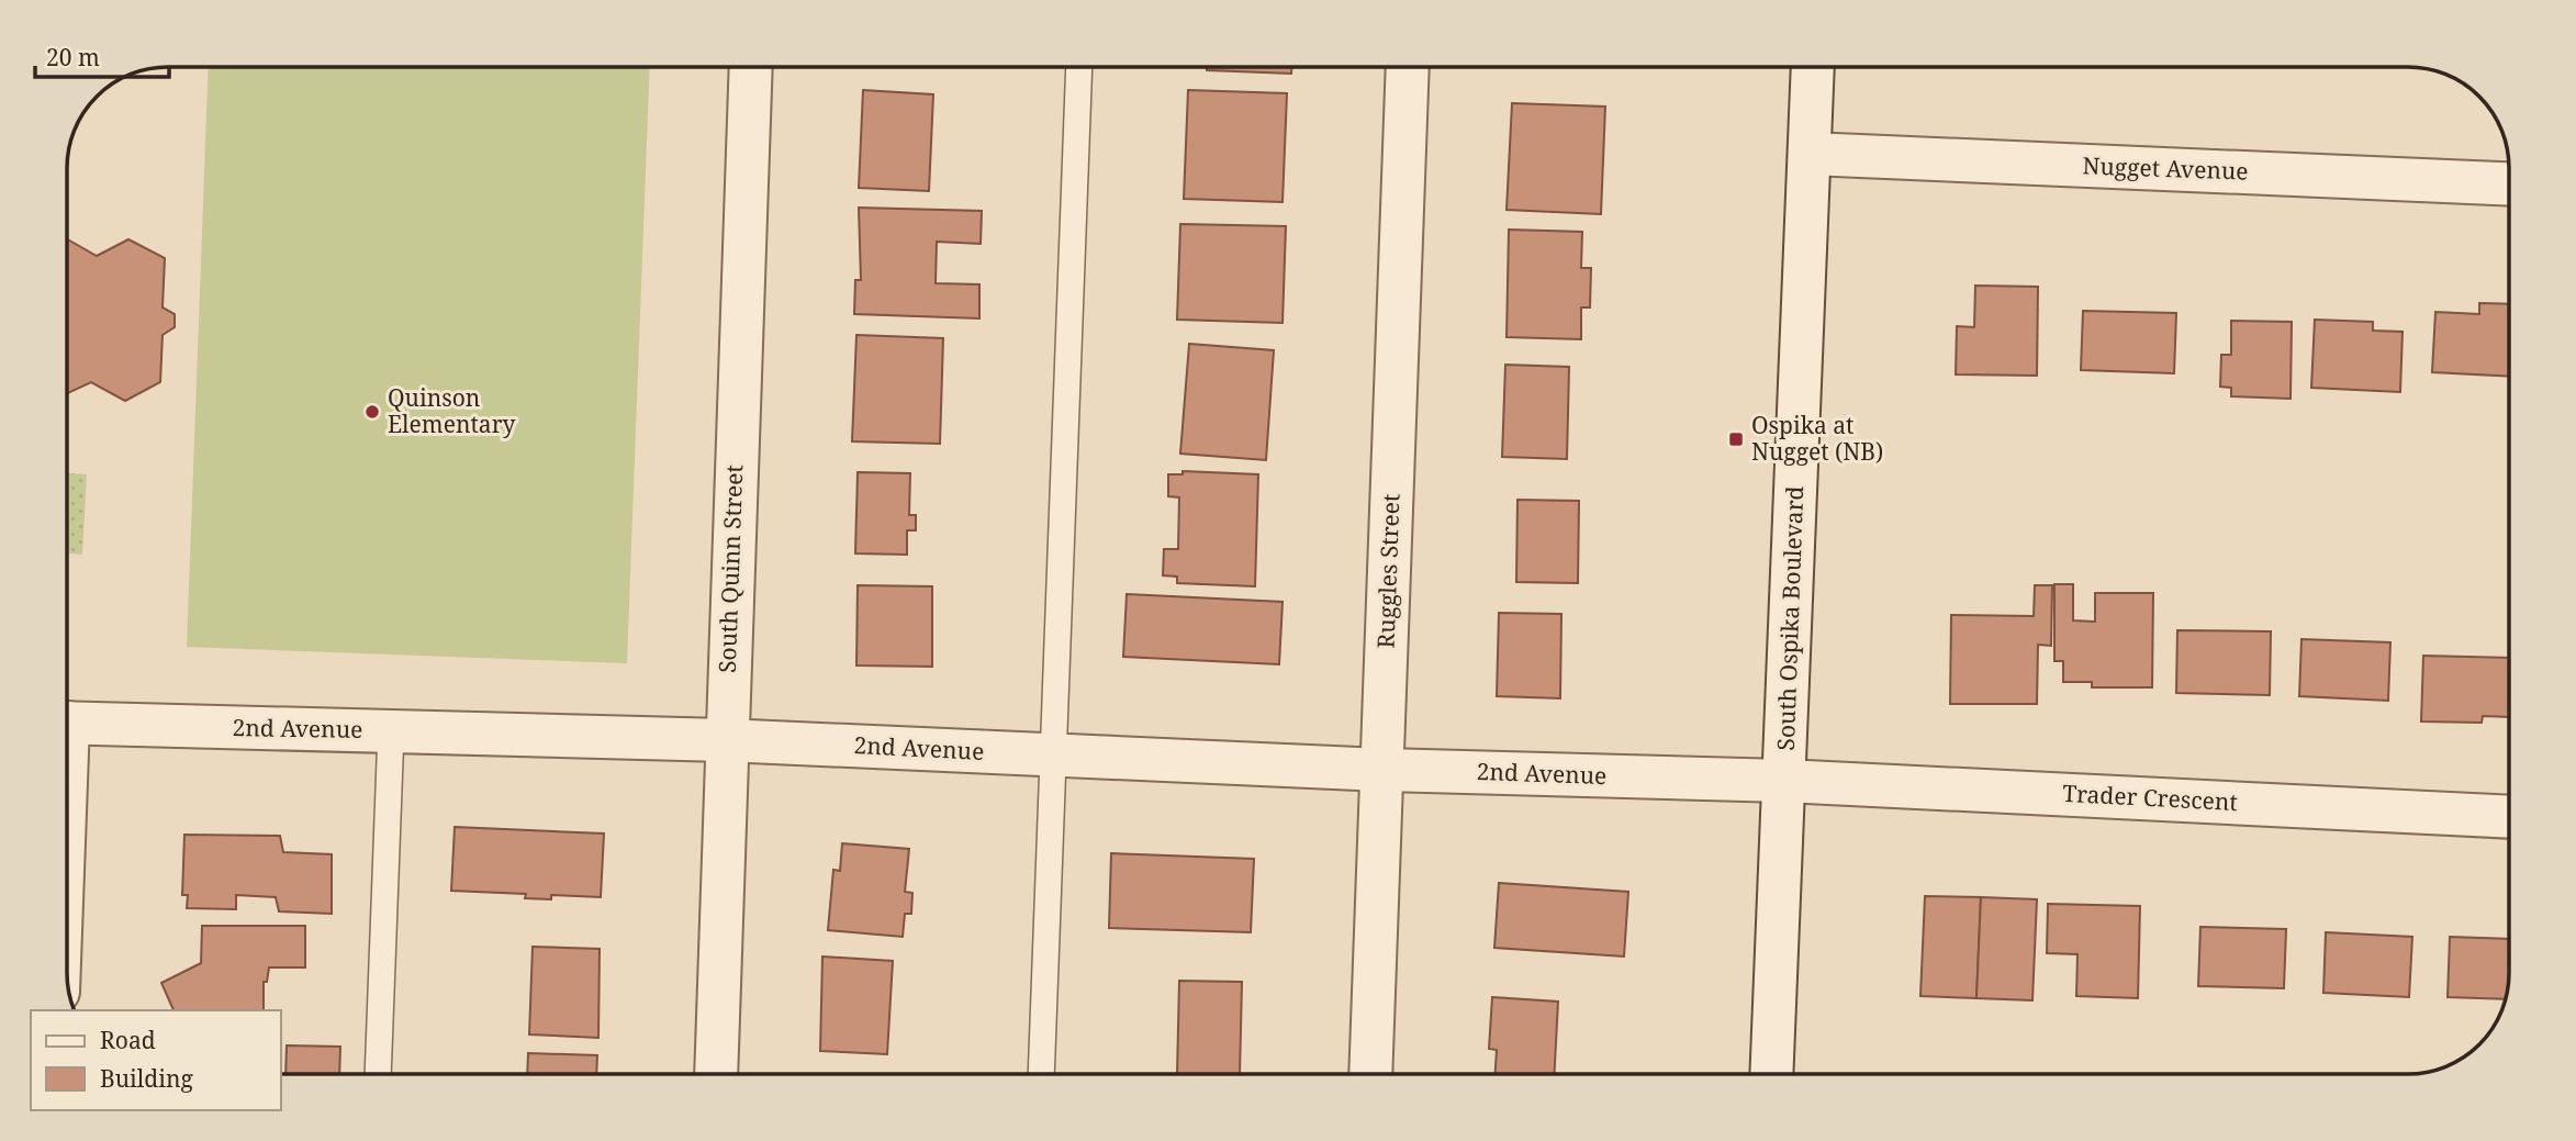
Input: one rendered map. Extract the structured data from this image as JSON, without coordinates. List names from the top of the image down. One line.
{"streets":{"street":["Nugget Avenue","South Quinn Street","Ruggles Street","South Ospika Boulevard","2nd Avenue","Trader Crescent"]},"crossings":[["Nugget Avenue","South Ospika Boulevard"],["South Quinn Street","2nd Avenue"],["Ruggles Street","2nd Avenue"],["South Ospika Boulevard","2nd Avenue"],["South Ospika Boulevard","Trader Crescent"],["2nd Avenue","Trader Crescent"]],"places":{"other":["Quinson Elementary"],"transit":["Ospika at Nugget (NB)"]},"legend":["Road","Building"],"scale_bar":"20 m"}
